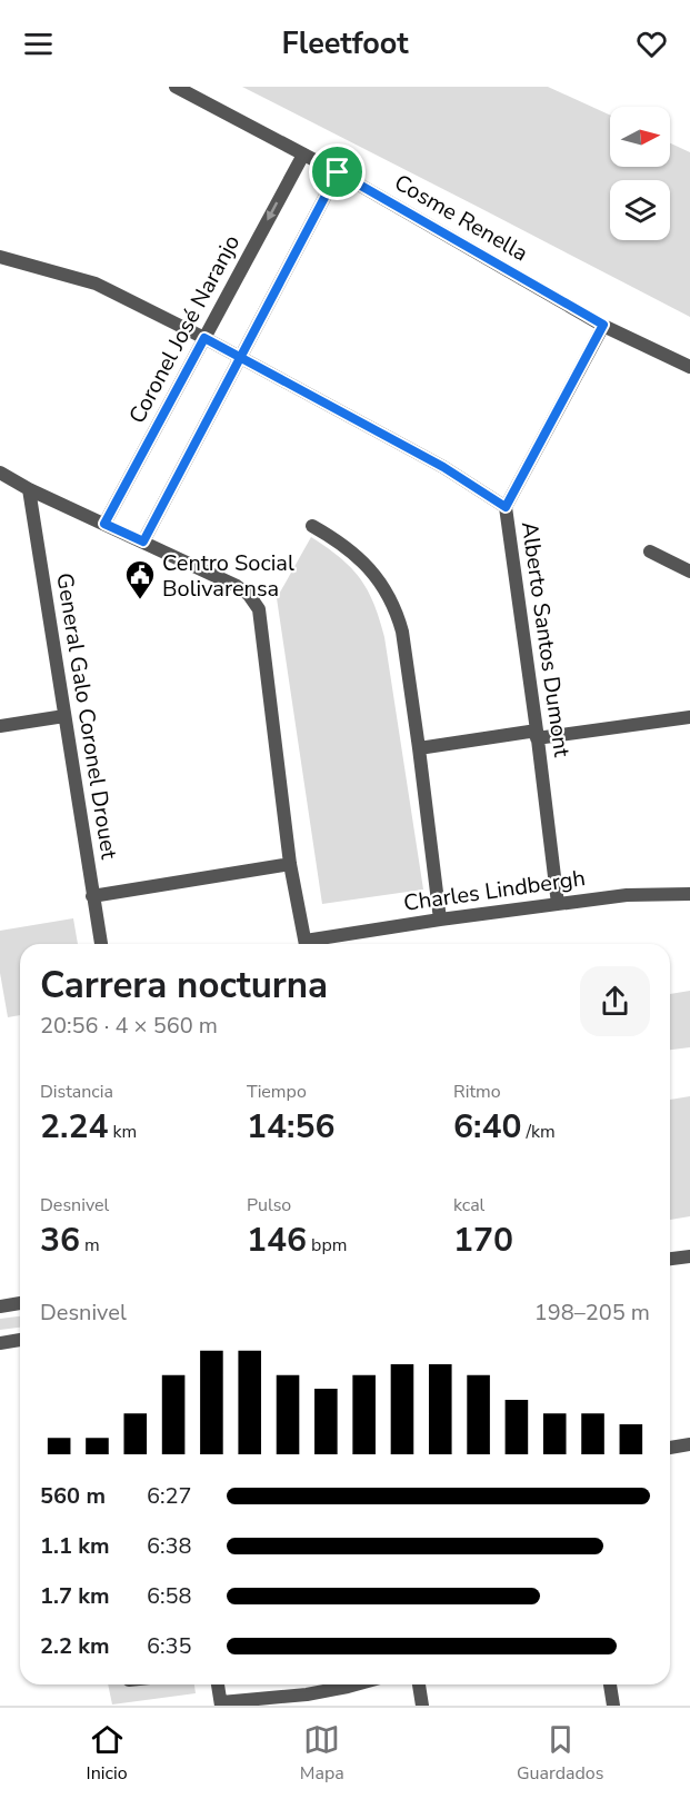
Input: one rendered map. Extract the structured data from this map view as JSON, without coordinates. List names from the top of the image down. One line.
{"streets":{"street":["Cosme Renella","Coronel José Naranjo","Alberto Santos Dumont","General Galo Coronel Drouet","Charles Lindbergh"]},"crossings":[["Cosme Renella","Coronel José Naranjo"],["Cosme Renella","Alberto Santos Dumont"],["Alberto Santos Dumont","Charles Lindbergh"]],"places":{"public building":["Centro Social Bolivarensa"]},"north":"right","page":{"header":"Fleetfoot","heading":["Carrera nocturna","20:56 · 4 × 560 m"],"stats":[["Distancia","2.24 km"],["Tiempo","14:56"],["Ritmo","6:40 /km"],["Desnivel","36 m"],["Pulso","146 bpm"],["kcal","170"]],"chart":["Desnivel","198–205 m"],"list":[{"name":"560 m","note":"6:27"},{"name":"1.1 km","note":"6:38"},{"name":"1.7 km","note":"6:58"},{"name":"2.2 km","note":"6:35"}],"tabs":["Inicio","Mapa","Guardados"]}}
